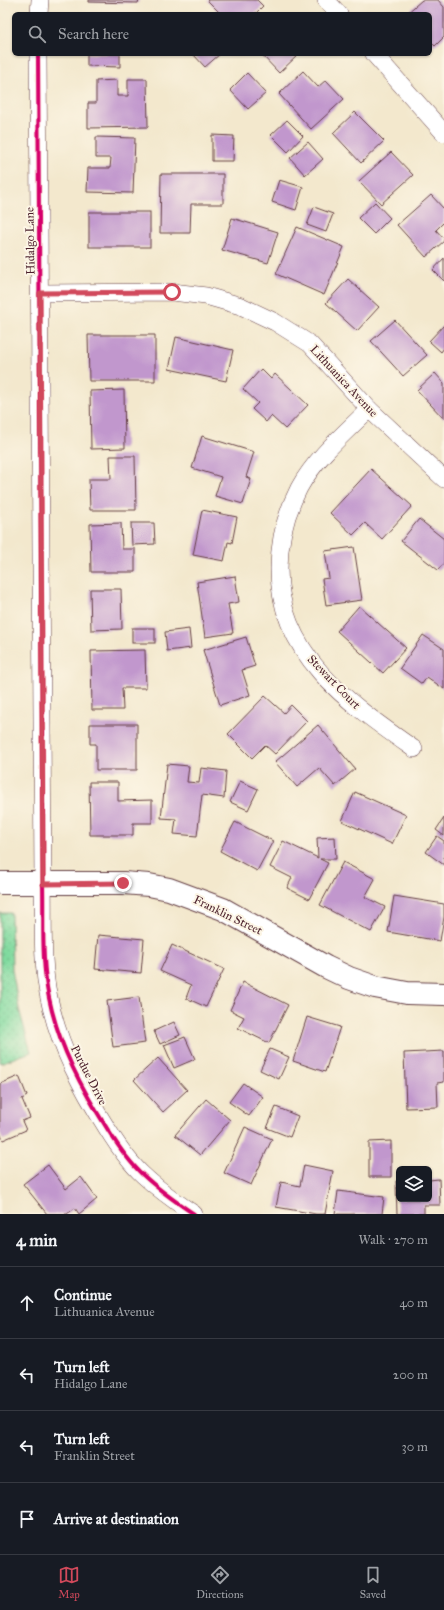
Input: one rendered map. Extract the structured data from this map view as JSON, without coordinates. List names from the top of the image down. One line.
{"streets":{"street":["Hidalgo Lane","Lithuanica Avenue","Stewart Court","Franklin Street","Purdue Drive"]},"crossings":[["Hidalgo Lane","Lithuanica Avenue"],["Hidalgo Lane","Franklin Street"],["Hidalgo Lane","Purdue Drive"],["Lithuanica Avenue","Stewart Court"],["Franklin Street","Purdue Drive"]],"page":{"search":"Search here","heading":["4 min","Walk · 270 m"],"list":[["Continue","Lithuanica Avenue","40 m"],["Turn left","Hidalgo Lane","200 m"],["Turn left","Franklin Street","30 m"],"Arrive at destination"],"nav":["Map","Directions","Saved"]}}
